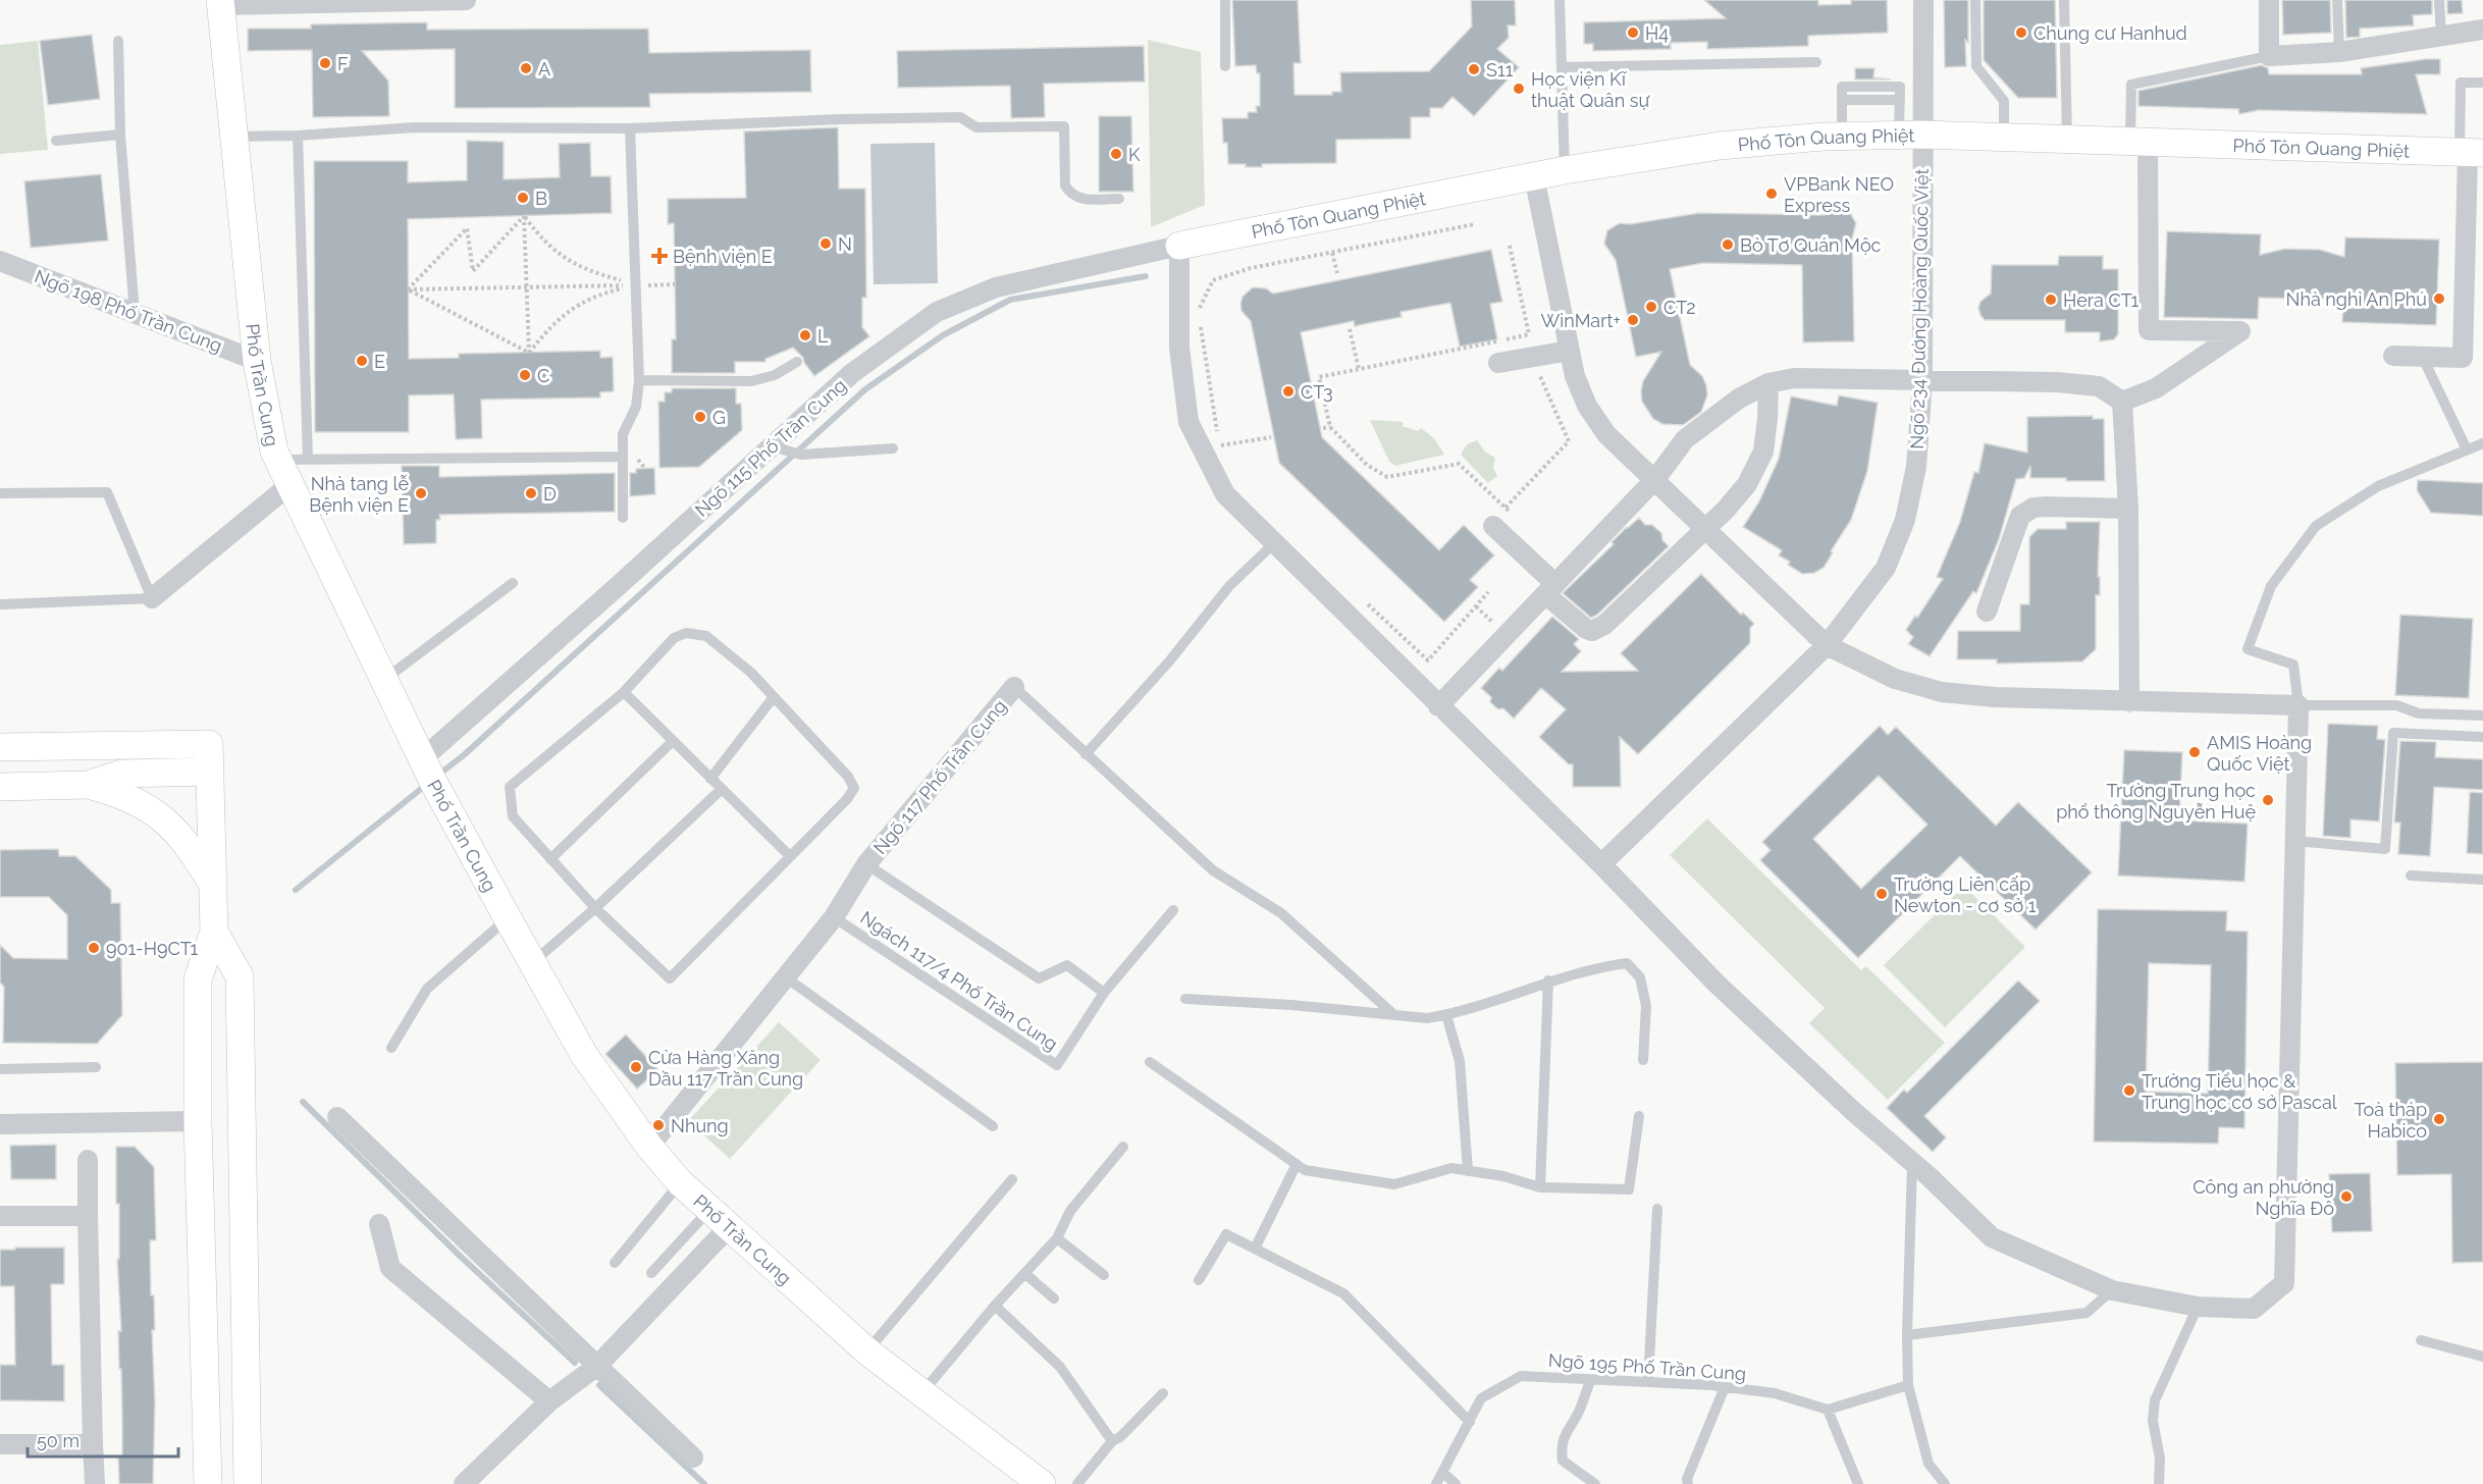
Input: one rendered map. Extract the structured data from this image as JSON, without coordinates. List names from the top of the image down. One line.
{"streets":{"street":["Phố Tôn Quang Phiệt","Ngõ 234 Đường Hoàng Quốc Việt","Ngõ 198 Phố Trần Cung","Phố Trần Cung","Ngõ 115 Phố Trần Cung","Ngõ 117 Phố Trần Cung"],"lane":["Ngách 117/4 Phố Trần Cung","Ngõ 195 Phố Trần Cung"]},"crossings":[["Phố Tôn Quang Phiệt","Ngõ 234 Đường Hoàng Quốc Việt"],["Phố Tôn Quang Phiệt","Ngõ 115 Phố Trần Cung"],["Ngõ 198 Phố Trần Cung","Phố Trần Cung"],["Phố Trần Cung","Ngõ 115 Phố Trần Cung"],["Phố Trần Cung","Ngõ 117 Phố Trần Cung"],["Ngõ 117 Phố Trần Cung","Ngách 117/4 Phố Trần Cung"]],"places":{"other":["H4","Chung cư Hanhud","F","A","S11","Học viện Kĩ thuật Quân sự","K","VPBank NEO Express","B","N","Bò Tơ Quán Mộc","Nhà nghỉ An Phú","Hera CT1","CT2","WinMart+","L","E","C","CT3","G","Nhà tang lễ Bệnh viện E","D","AMIS Hoàng Quốc Việt","Trường Trung học phổ thông Nguyễn Huệ","Trường Liên cấp Newton - cơ sở 1","901-H9CT1","Cửa Hàng Xăng Dầu 117 Trần Cung","Trường Tiểu học & Trung học cơ sở Pascal","Toà tháp Habico","Nhung","Công an phường Nghĩa Đô"],"health":["Bệnh viện E"]},"scale_bar":"50 m"}
